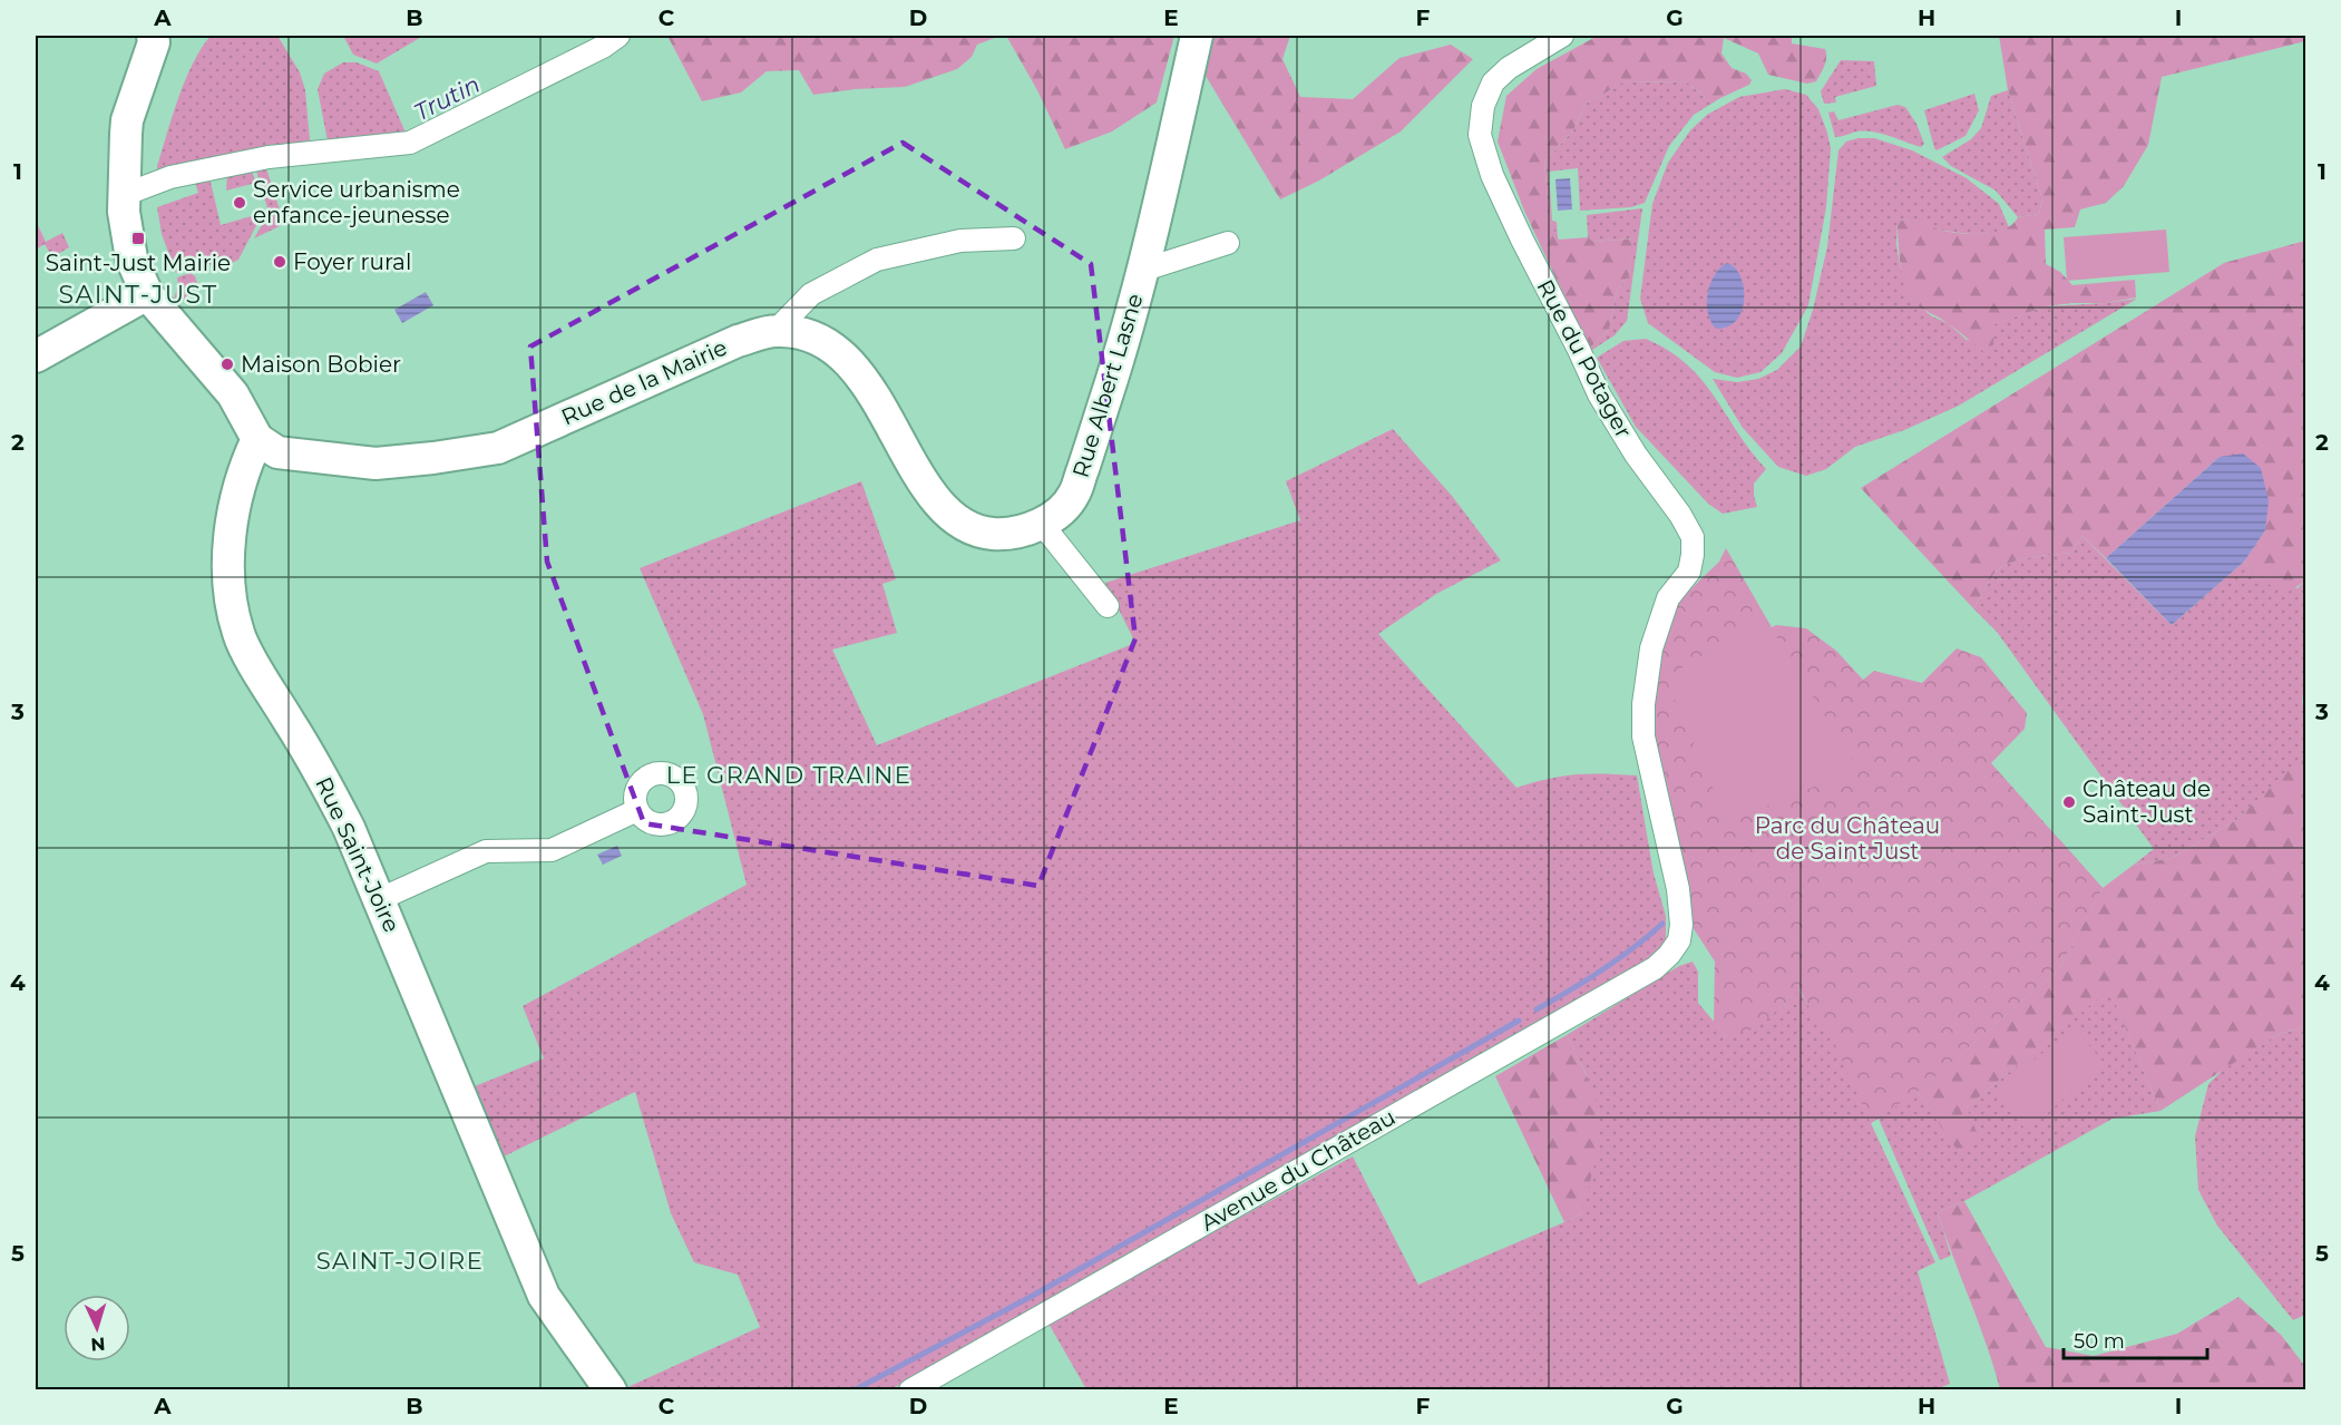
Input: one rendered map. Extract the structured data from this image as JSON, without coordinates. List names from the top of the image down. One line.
{"streets":{"street":["Rue du Potager","Rue de la Mairie","Rue Albert Lasne","Rue Saint-Joire","Avenue du Château"]},"crossings":[["Rue du Potager","Avenue du Château"],["Rue de la Mairie","Rue Albert Lasne"],["Rue de la Mairie","Rue Saint-Joire"]],"districts":["SAINT-JUST","LE GRAND TRAINE","SAINT-JOIRE"],"water":["Trutin"],"parks":["Parc du Château de Saint Just"],"places":{"other":["Service urbanisme enfance-jeunesse","Foyer rural","Maison Bobier","Château de Saint-Just"],"transit":["Saint-Just Mairie"]},"scale_bar":"50 m","north":"bottom","grid":{"columns":["A","B","C","D","E","F","G","H","I"],"rows":["1","2","3","4","5"]}}
